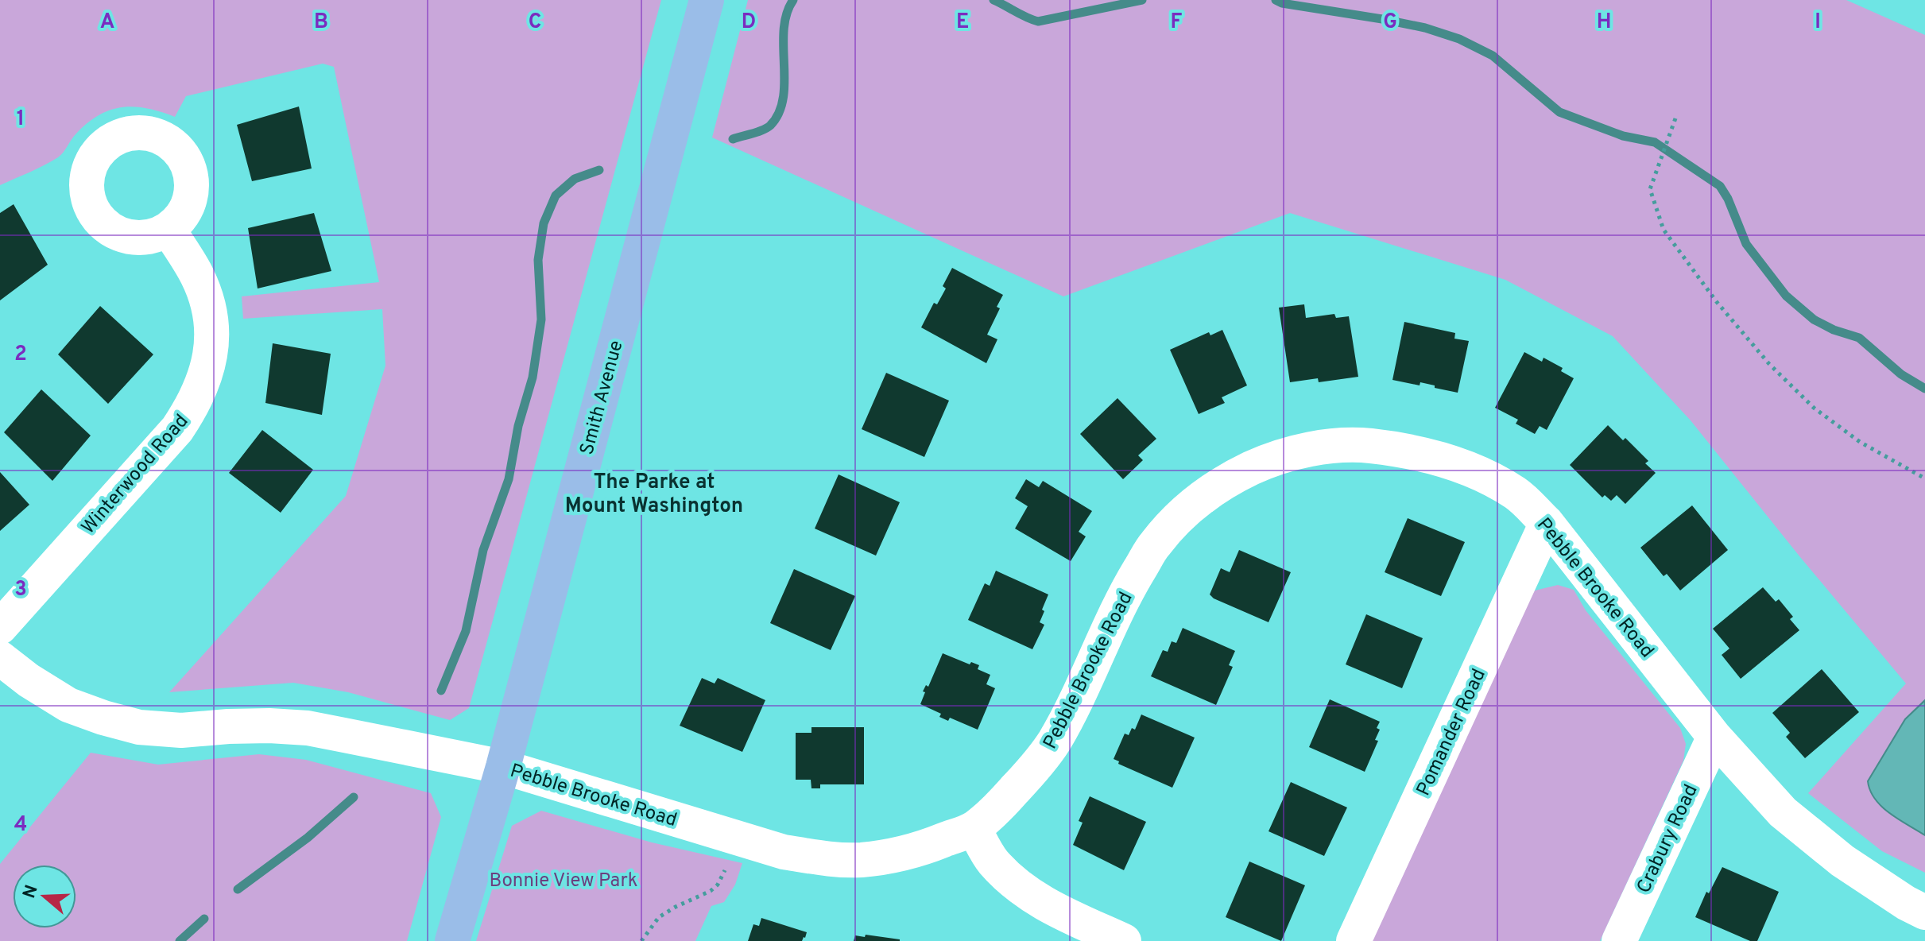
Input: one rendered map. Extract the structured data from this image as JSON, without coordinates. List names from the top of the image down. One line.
{"streets":{"main road":["Smith Avenue"],"street":["Winterwood Road","Pebble Brooke Road","Pomander Road","Crabury Road"]},"crossings":[["Smith Avenue","Pebble Brooke Road"],["Pebble Brooke Road","Pomander Road"],["Pebble Brooke Road","Crabury Road"]],"districts":["The Parke at Mount Washington"],"parks":["Bonnie View Park"],"north":"left","grid":{"columns":["A","B","C","D","E","F","G","H","I"],"rows":["1","2","3","4"]}}
